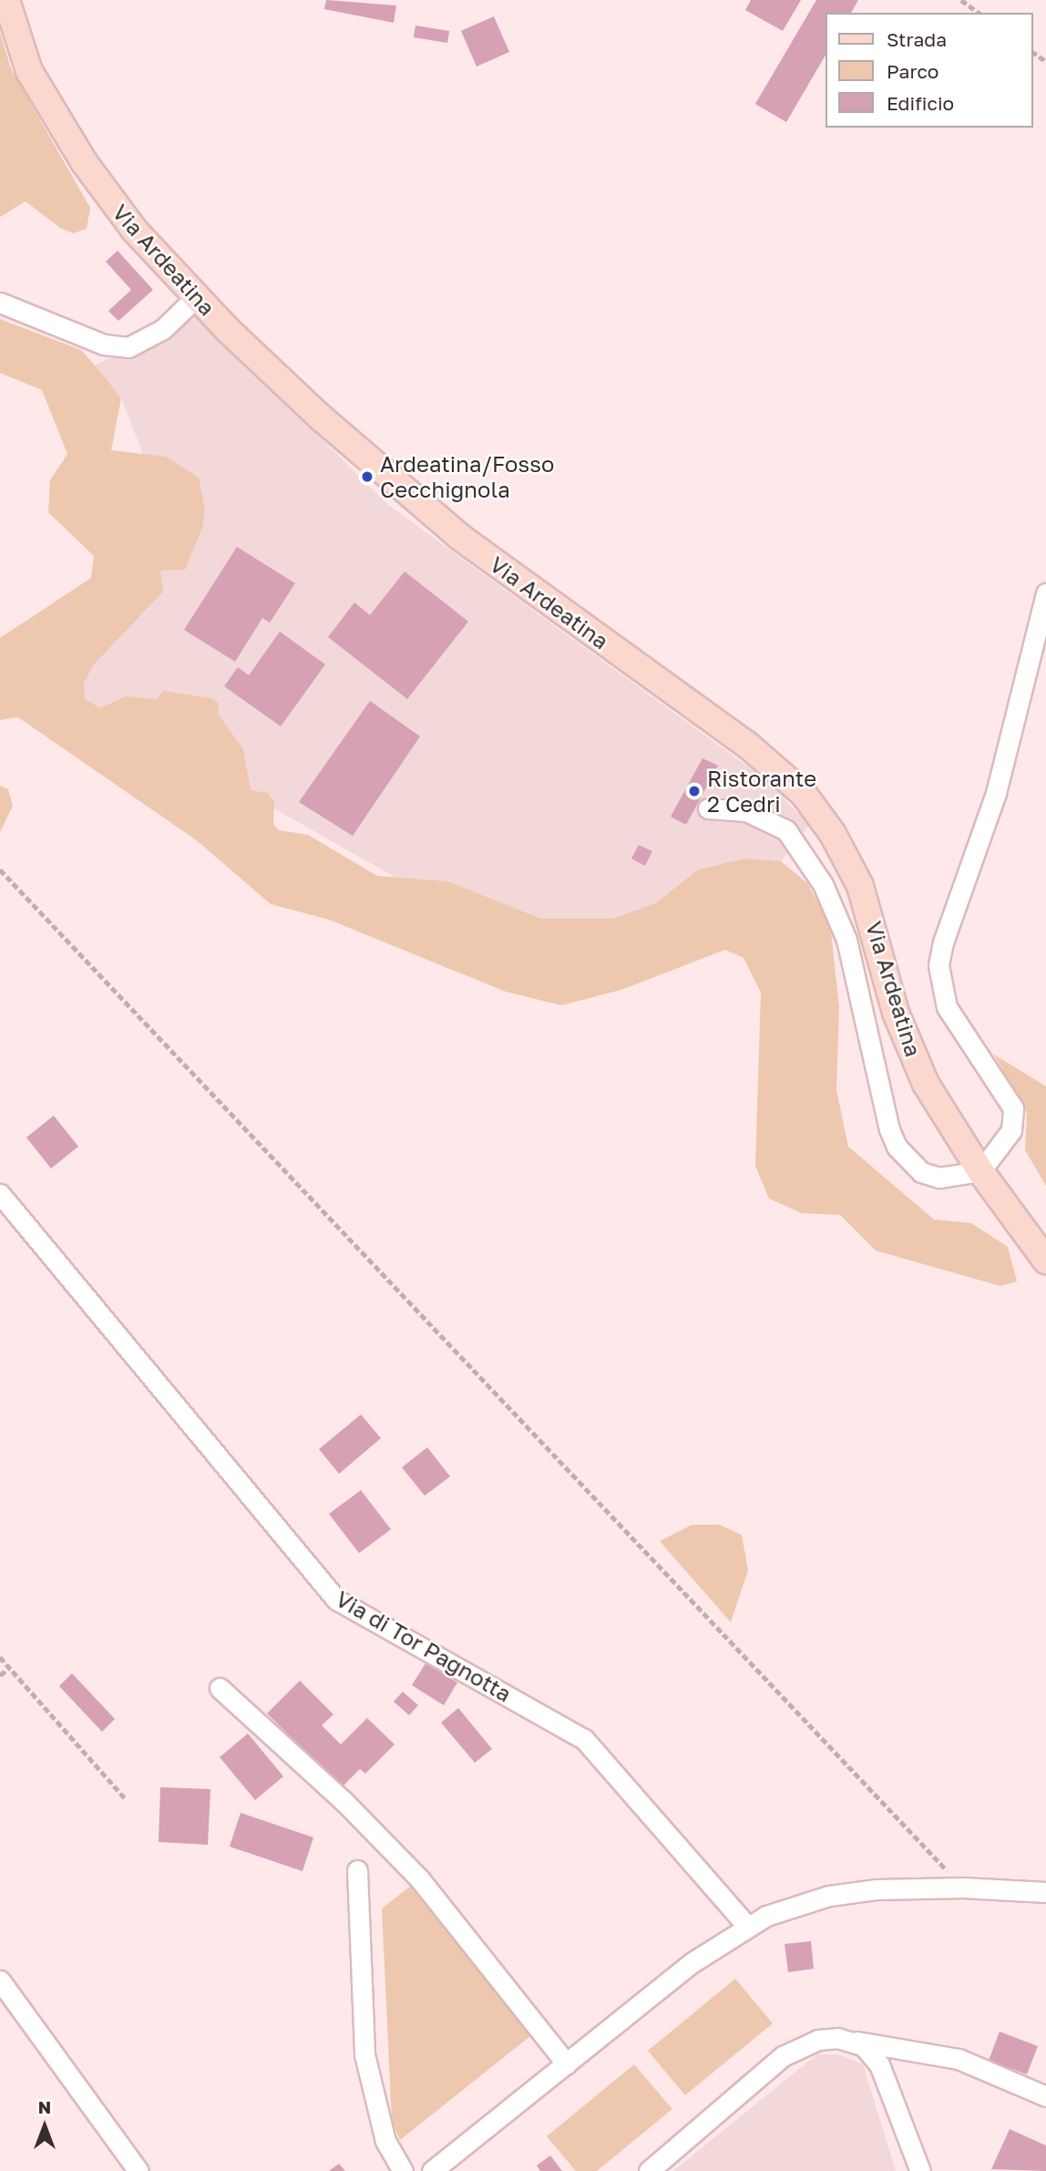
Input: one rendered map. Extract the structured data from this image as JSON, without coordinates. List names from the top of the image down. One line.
{"streets":{"main road":["Via Ardeatina"],"street":["Via di Tor Pagnotta"]},"places":["Ardeatina/Fosso Cecchignola","Ristorante 2 Cedri"],"legend":["Strada","Parco","Edificio"],"north":"top"}
